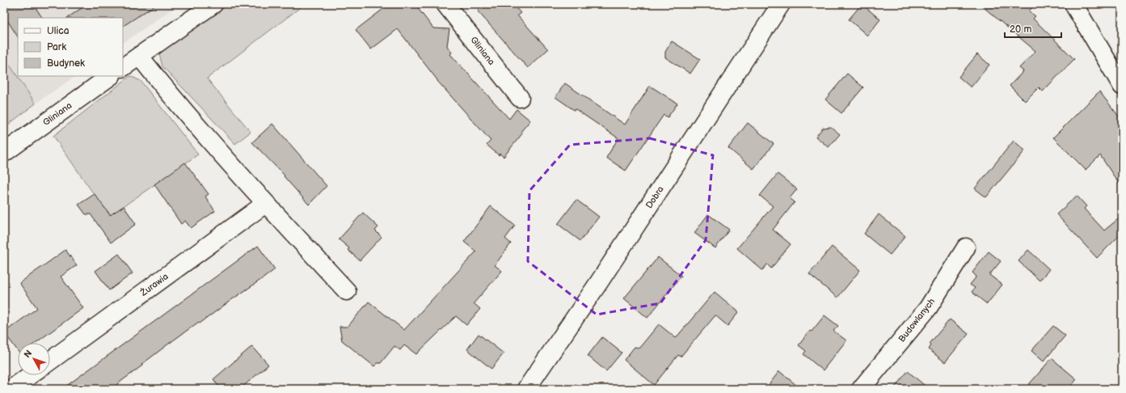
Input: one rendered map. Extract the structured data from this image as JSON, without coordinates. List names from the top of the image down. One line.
{"streets":{"street":["Gliniana","Dobra","Żurawia","Budowlanych"]},"legend":["Ulica","Park","Budynek"],"scale_bar":"20 m","north":"top left"}
